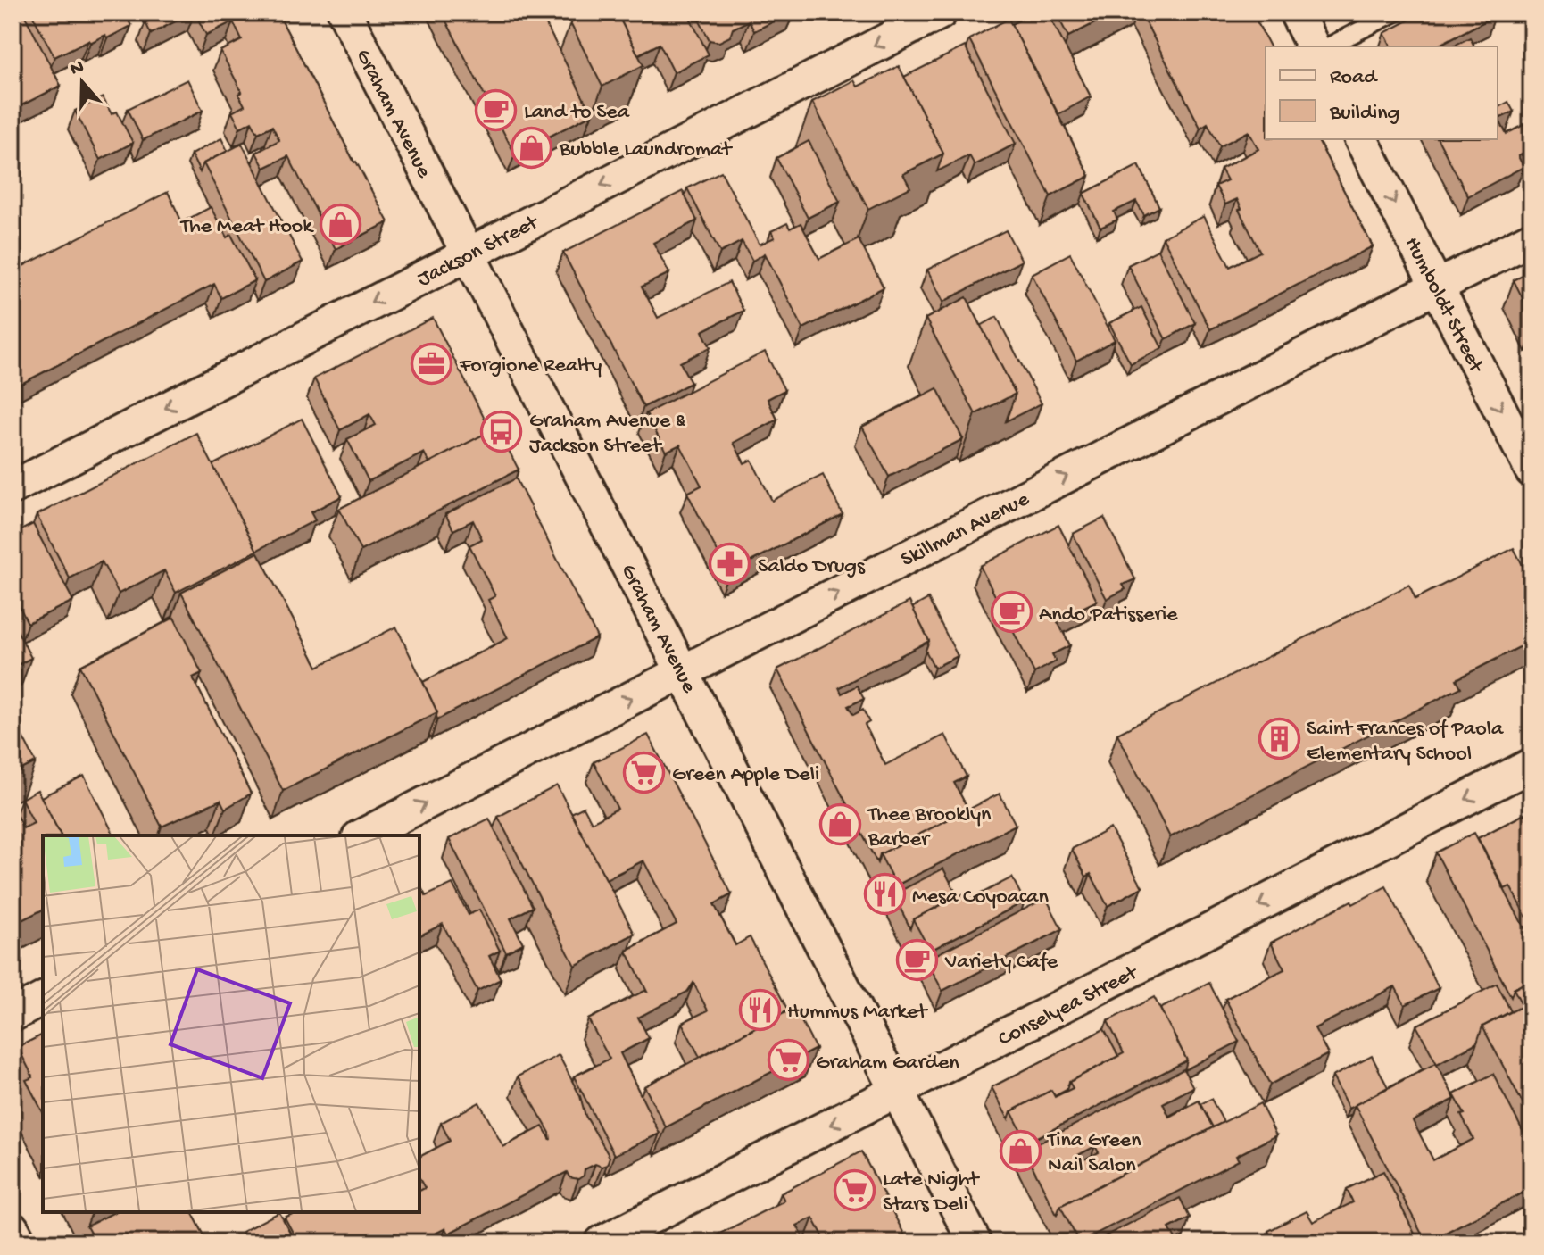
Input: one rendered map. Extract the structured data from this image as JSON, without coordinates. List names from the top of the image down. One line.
{"streets":{"street":["Graham Avenue","Jackson Street","Humboldt Street","Skillman Avenue","Conselyea Street"]},"crossings":[["Graham Avenue","Jackson Street"],["Graham Avenue","Skillman Avenue"],["Graham Avenue","Conselyea Street"],["Humboldt Street","Skillman Avenue"]],"one_way":["Jackson Street","Humboldt Street","Skillman Avenue","Conselyea Street"],"places":{"cafe":["Land to Sea","Ando Patisserie","Variety Cafe"],"shop":["Bubble Laundromat","The Meat Hook","Thee Brooklyn Barber","Tina Green Nail Salon"],"office":["Forgione Realty"],"bus stop":["Graham Avenue & Jackson Street"],"pharmacy":["Saldo Drugs"],"building":["Saint Frances of Paola Elementary School"],"supermarket":["Green Apple Deli","Graham Garden","Late Night Stars Deli"],"restaurant":["Mesa Coyoacan","Hummus Market"]},"legend":["Road","Building"],"north":"top"}
